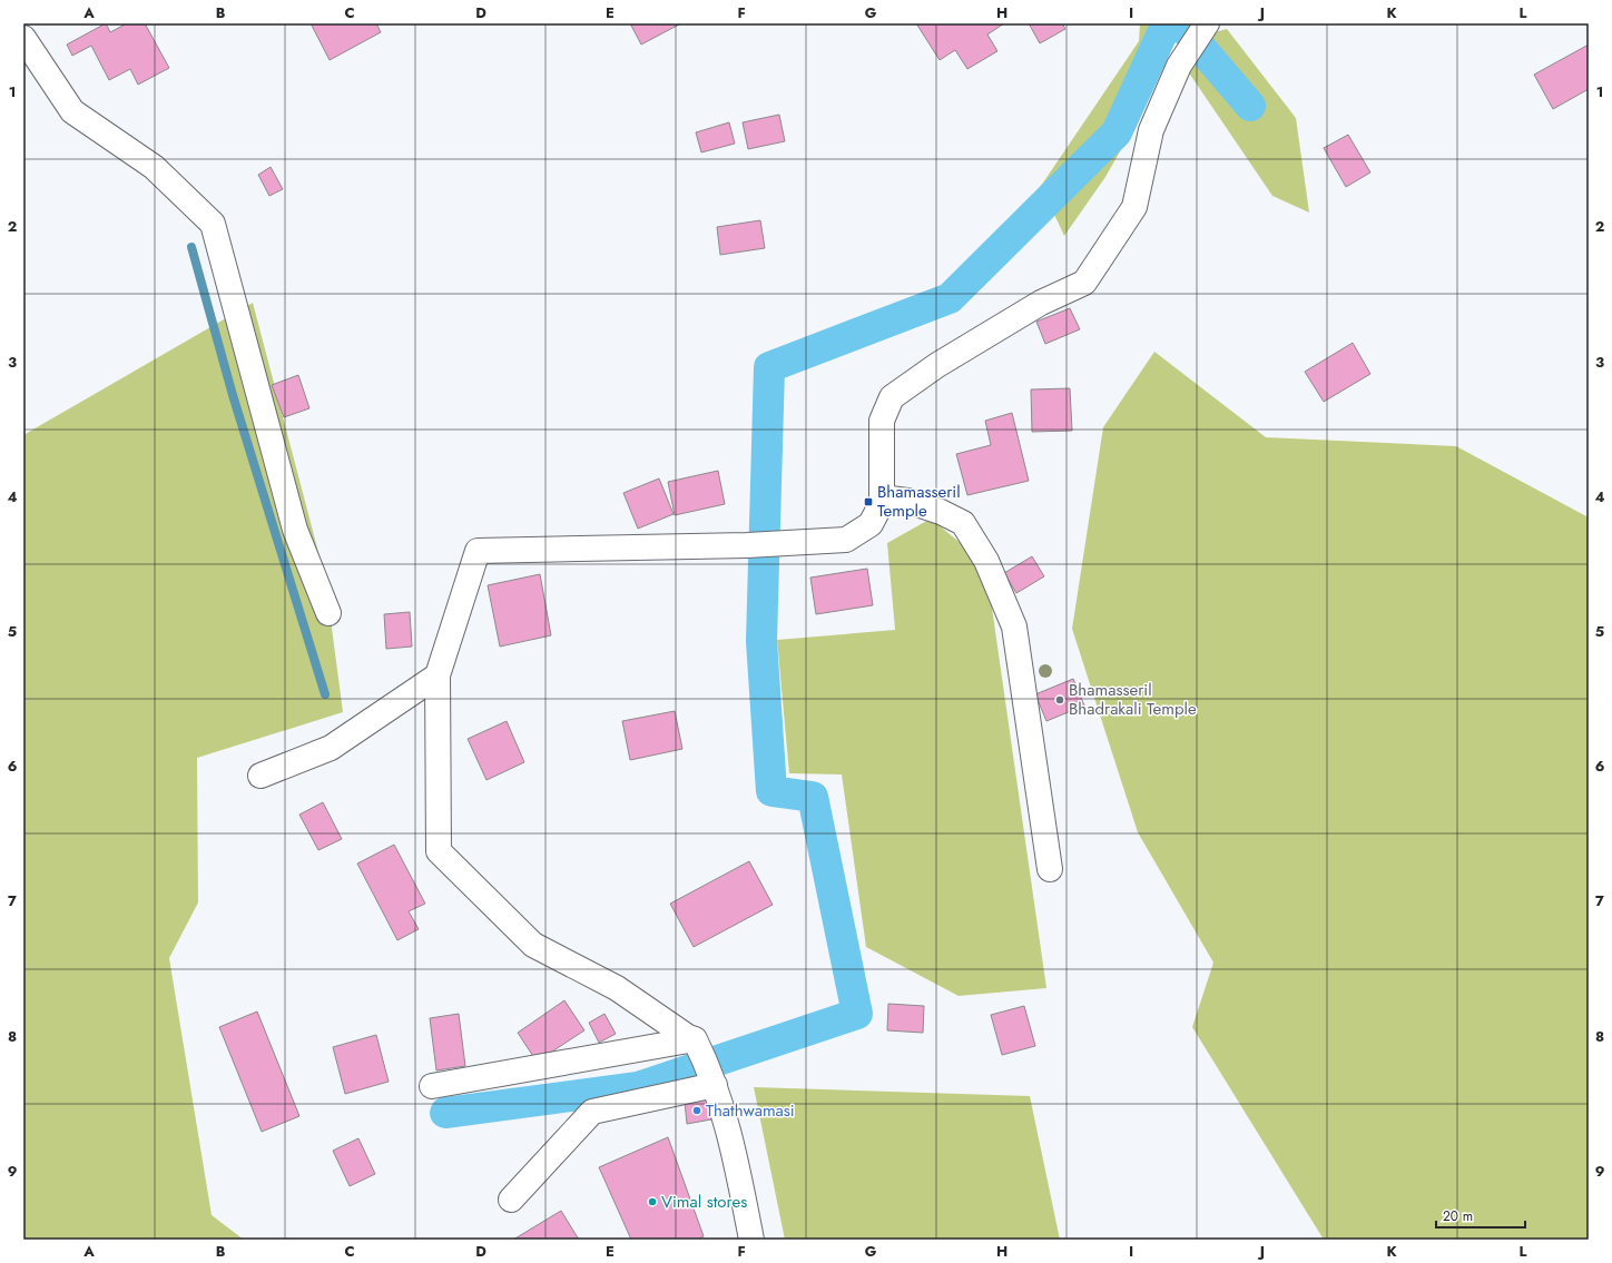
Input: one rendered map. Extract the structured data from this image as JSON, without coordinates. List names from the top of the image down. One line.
{"places":{"transit":["Bhamasseril Temple"],"other":["Bhamasseril Bhadrakali Temple","Thathwamasi","Vimal stores"]},"scale_bar":"20 m","grid":{"columns":["A","B","C","D","E","F","G","H","I","J","K","L"],"rows":["1","2","3","4","5","6","7","8","9"]}}
